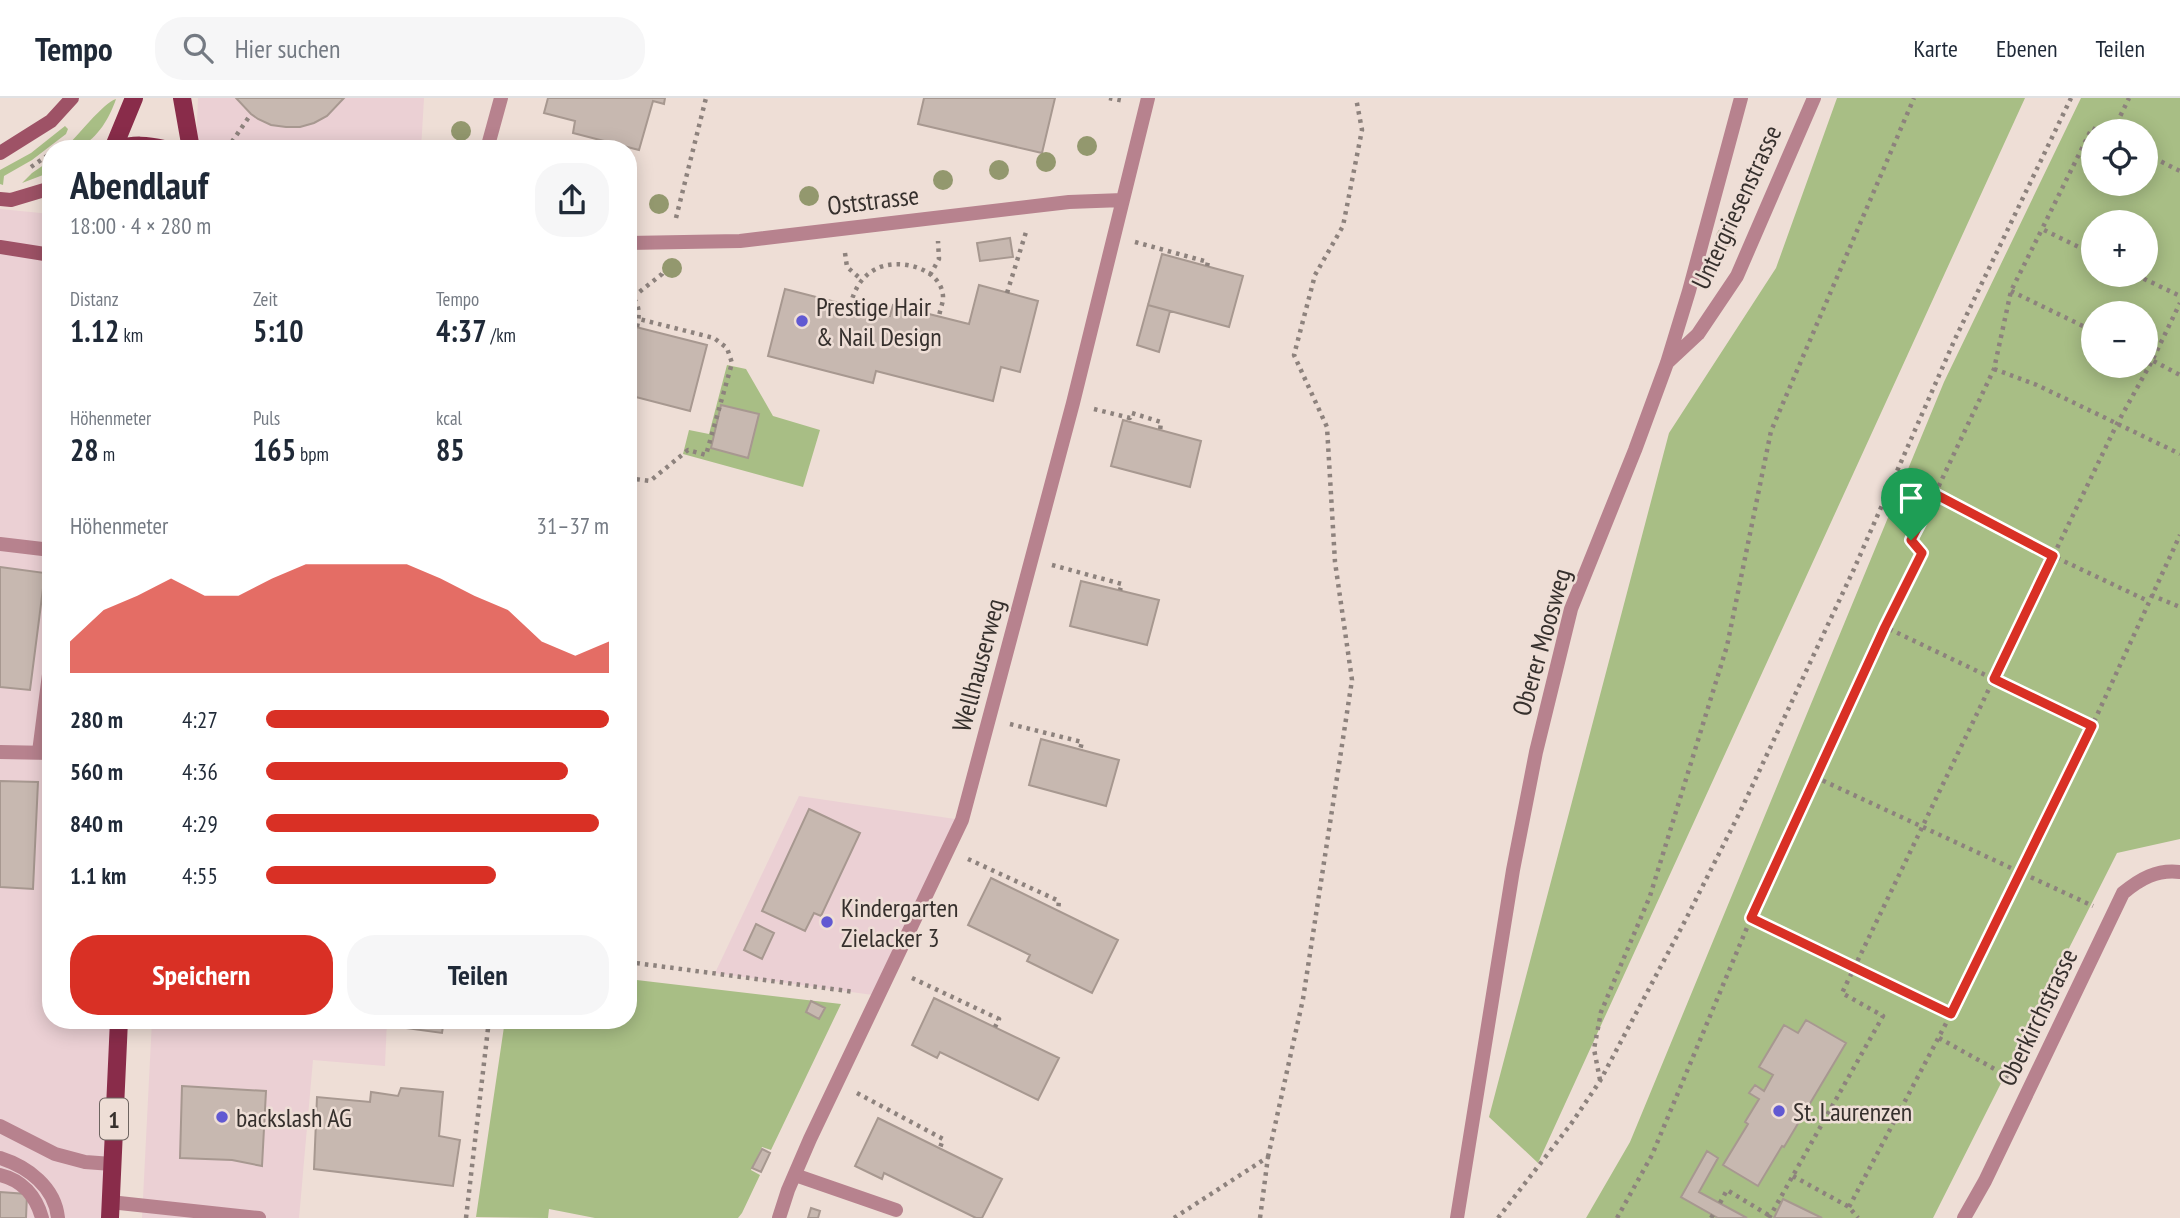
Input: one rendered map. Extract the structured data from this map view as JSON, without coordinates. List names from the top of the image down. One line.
{"streets":{"main road":["1"],"street":["Oststrasse","Untergriesenstrasse","Oberer Moosweg","Wellhauserweg","Oberkirchstrasse"]},"crossings":[["Oststrasse","Wellhauserweg"],["Untergriesenstrasse","Oberer Moosweg"]],"places":["Prestige Hair & Nail Design","Kindergarten Zielacker 3","St. Laurenzen","backslash AG"],"page":{"header":"Tempo","search":"Hier suchen","nav":["Karte","Ebenen","Teilen"],"map_buttons":["+","−"],"heading":["Abendlauf","18:00 · 4 × 280 m"],"stats":[["Distanz","1.12 km"],["Zeit","5:10"],["Tempo","4:37 /km"],["Höhenmeter","28 m"],["Puls","165 bpm"],["kcal","85"]],"chart":["Höhenmeter","31–37 m"],"list":[{"name":"280 m","note":"4:27"},{"name":"560 m","note":"4:36"},{"name":"840 m","note":"4:29"},{"name":"1.1 km","note":"4:55"}],"buttons":["Speichern","Teilen"]}}
